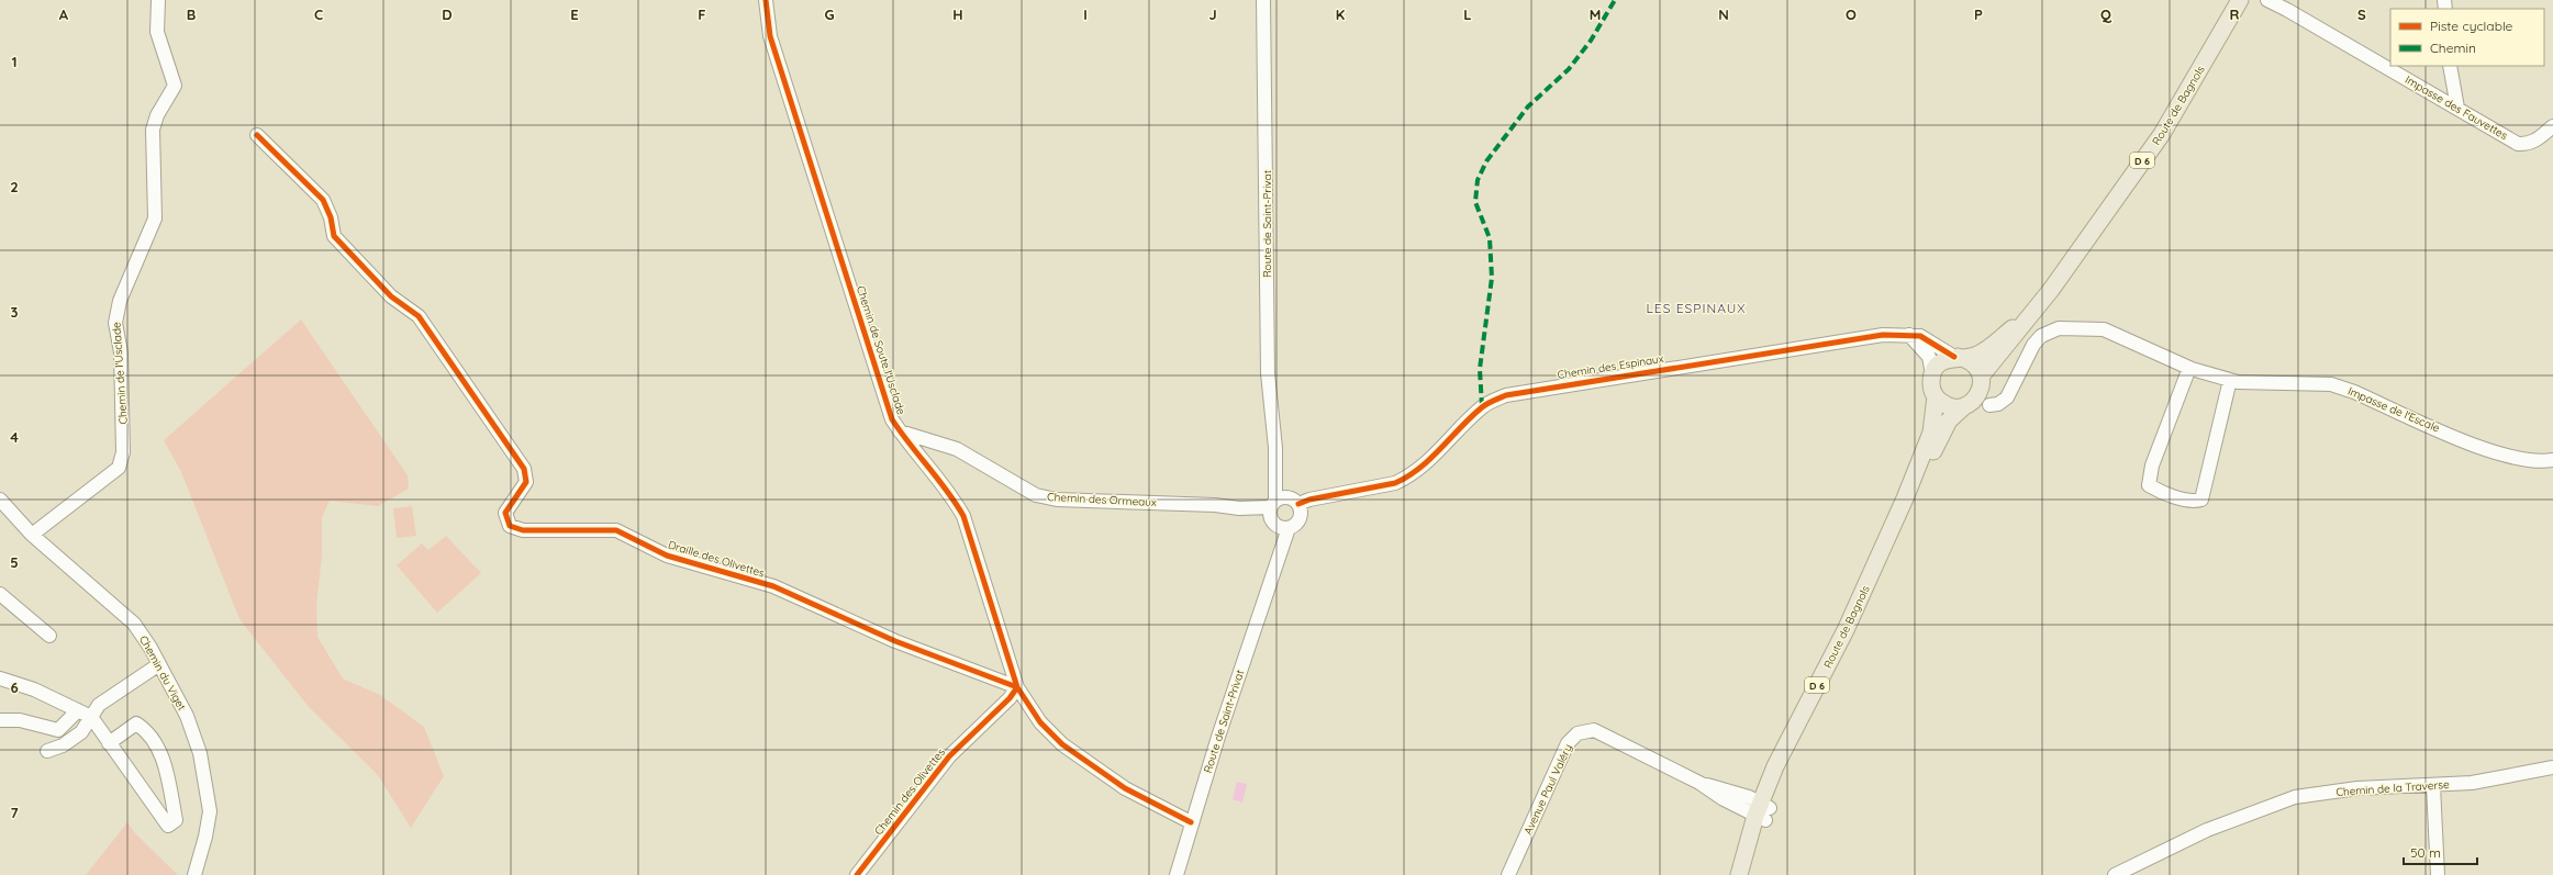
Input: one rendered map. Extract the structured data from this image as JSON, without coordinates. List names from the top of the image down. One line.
{"streets":{"main road":["Route de Bagnols","D 6"],"street":["Impasse des Fauvettes","Route de Saint-Privat","Chemin de Soute l'Usclade","Chemin des Espinaux","Chemin de l'Usclade","Impasse de l'Escale","Chemin des Ormeaux","Draille des Olivettes","Chemin du Viget","Chemin de la Traverse","Avenue Paul Valéry","Chemin des Olivettes"]},"crossings":[["Route de Bagnols","D 6"],["Route de Bagnols","Avenue Paul Valéry"],["D 6","Chemin des Espinaux"],["Route de Saint-Privat","Chemin des Espinaux"],["Route de Saint-Privat","Chemin des Ormeaux"],["Chemin de Soute l'Usclade","Chemin des Ormeaux"],["Chemin de Soute l'Usclade","Draille des Olivettes"],["Chemin de Soute l'Usclade","Chemin des Olivettes"],["Chemin des Espinaux","Chemin des Ormeaux"],["Chemin de l'Usclade","Chemin du Viget"],["Draille des Olivettes","Chemin des Olivettes"]],"districts":["LES ESPINAUX"],"legend":["Piste cyclable","Chemin"],"scale_bar":"50 m","grid":{"columns":["A","B","C","D","E","F","G","H","I","J","K","L","M","N","O","P","Q","R","S"],"rows":["1","2","3","4","5","6","7"]}}
